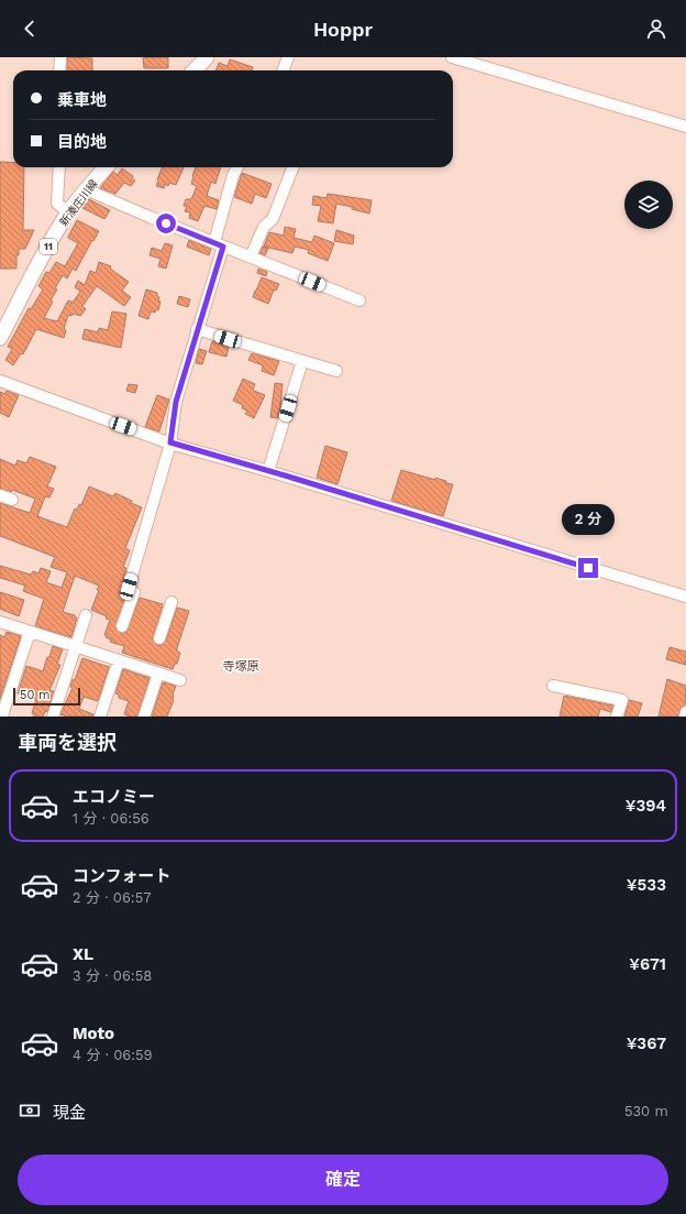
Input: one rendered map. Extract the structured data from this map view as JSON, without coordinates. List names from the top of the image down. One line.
{"streets":{"main road":["新湊庄川線","11"]},"districts":["寺塚原"],"scale_bar":"50 m","page":{"header":"Hoppr","banner":["乗車地","目的地"],"bubble":"2 分","scale":"50 m","heading":"車両を選択","list":[{"name":"エコノミー","note":"1 分 · 06:56","value":"¥394"},{"name":"コンフォート","note":"2 分 · 06:57","value":"¥533"},{"name":"XL","note":"3 分 · 06:58","value":"¥671"},{"name":"Moto","note":"4 分 · 06:59","value":"¥367"}],"pay":["現金","530 m"],"buttons":"確定"}}
